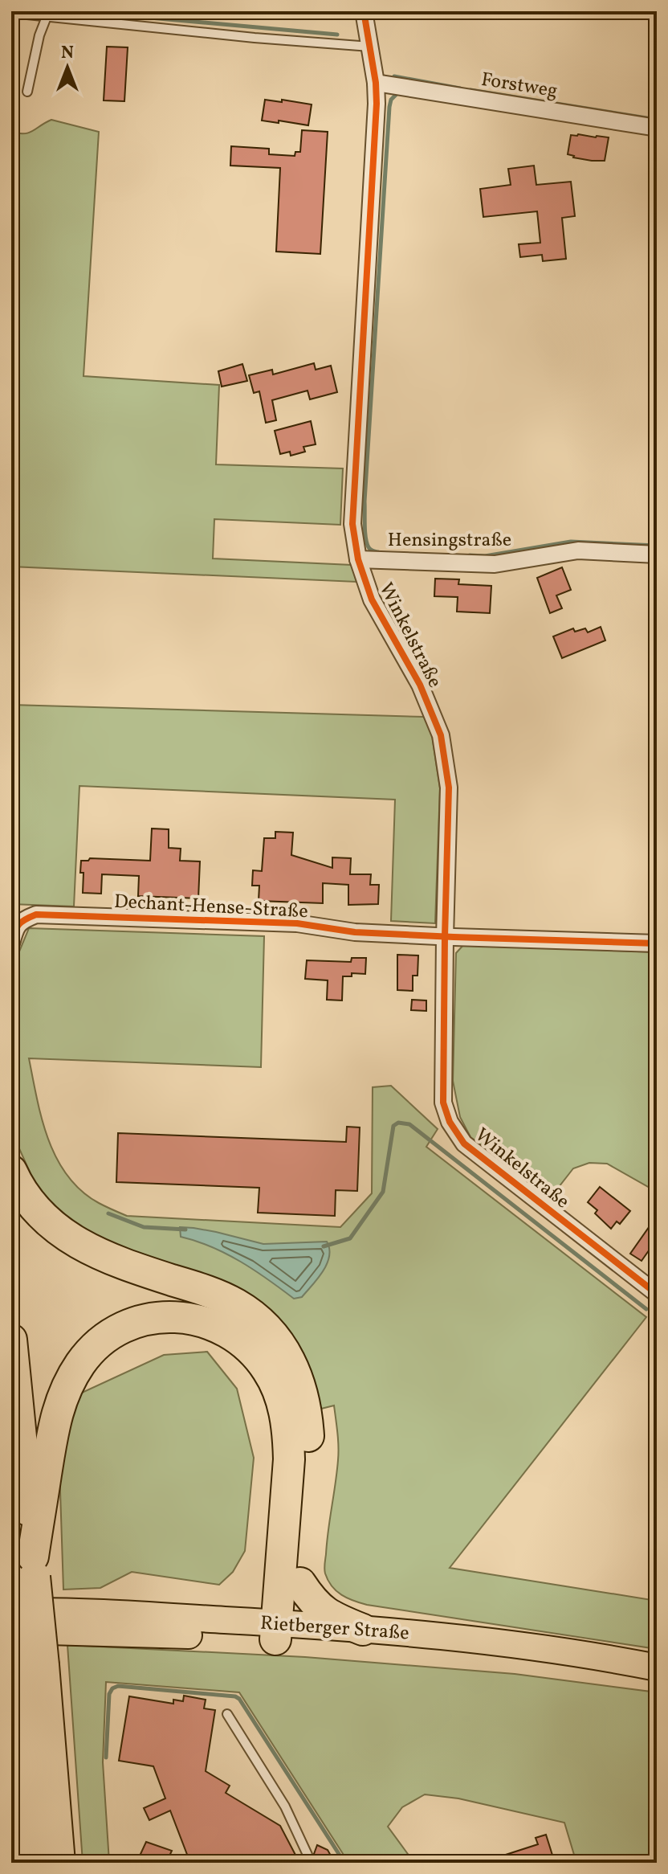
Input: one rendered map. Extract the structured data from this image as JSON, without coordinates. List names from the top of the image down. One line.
{"streets":{"main road":["Rietberger Straße"],"street":["Forstweg","Hensingstraße","Winkelstraße","Dechant-Hense-Straße"]},"crossings":[["Forstweg","Winkelstraße"],["Hensingstraße","Winkelstraße"],["Winkelstraße","Dechant-Hense-Straße"]],"north":"top"}
